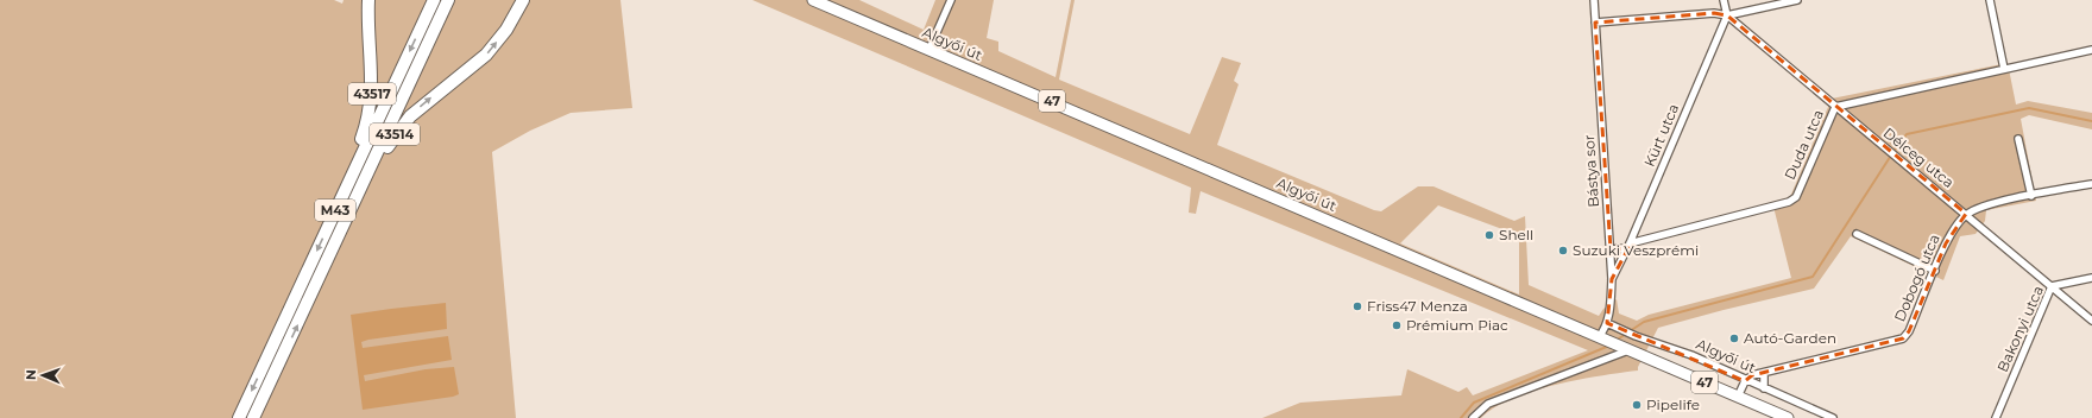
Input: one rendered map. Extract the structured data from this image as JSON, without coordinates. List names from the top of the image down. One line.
{"streets":{"highway":["43517","43514","M43"],"main road":["Algyői út","47"],"street":["Kürt utca","Duda utca","Délceg utca","Bástya sor","Dobogó utca","Bakonyi utca"]},"crossings":[["Algyői út","Bástya sor"],["Algyői út","Dobogó utca"],["43517","M43"],["43514","M43"],["Kürt utca","Duda utca"],["Kürt utca","Délceg utca"],["Kürt utca","Bástya sor"],["Duda utca","Délceg utca"],["Duda utca","Bástya sor"],["Délceg utca","Dobogó utca"],["Délceg utca","Bakonyi utca"]],"places":["Shell","Suzuki Veszprémi","Friss47 Menza","Prémium Piac","Autó-Garden","Pipelife"],"north":"left"}
